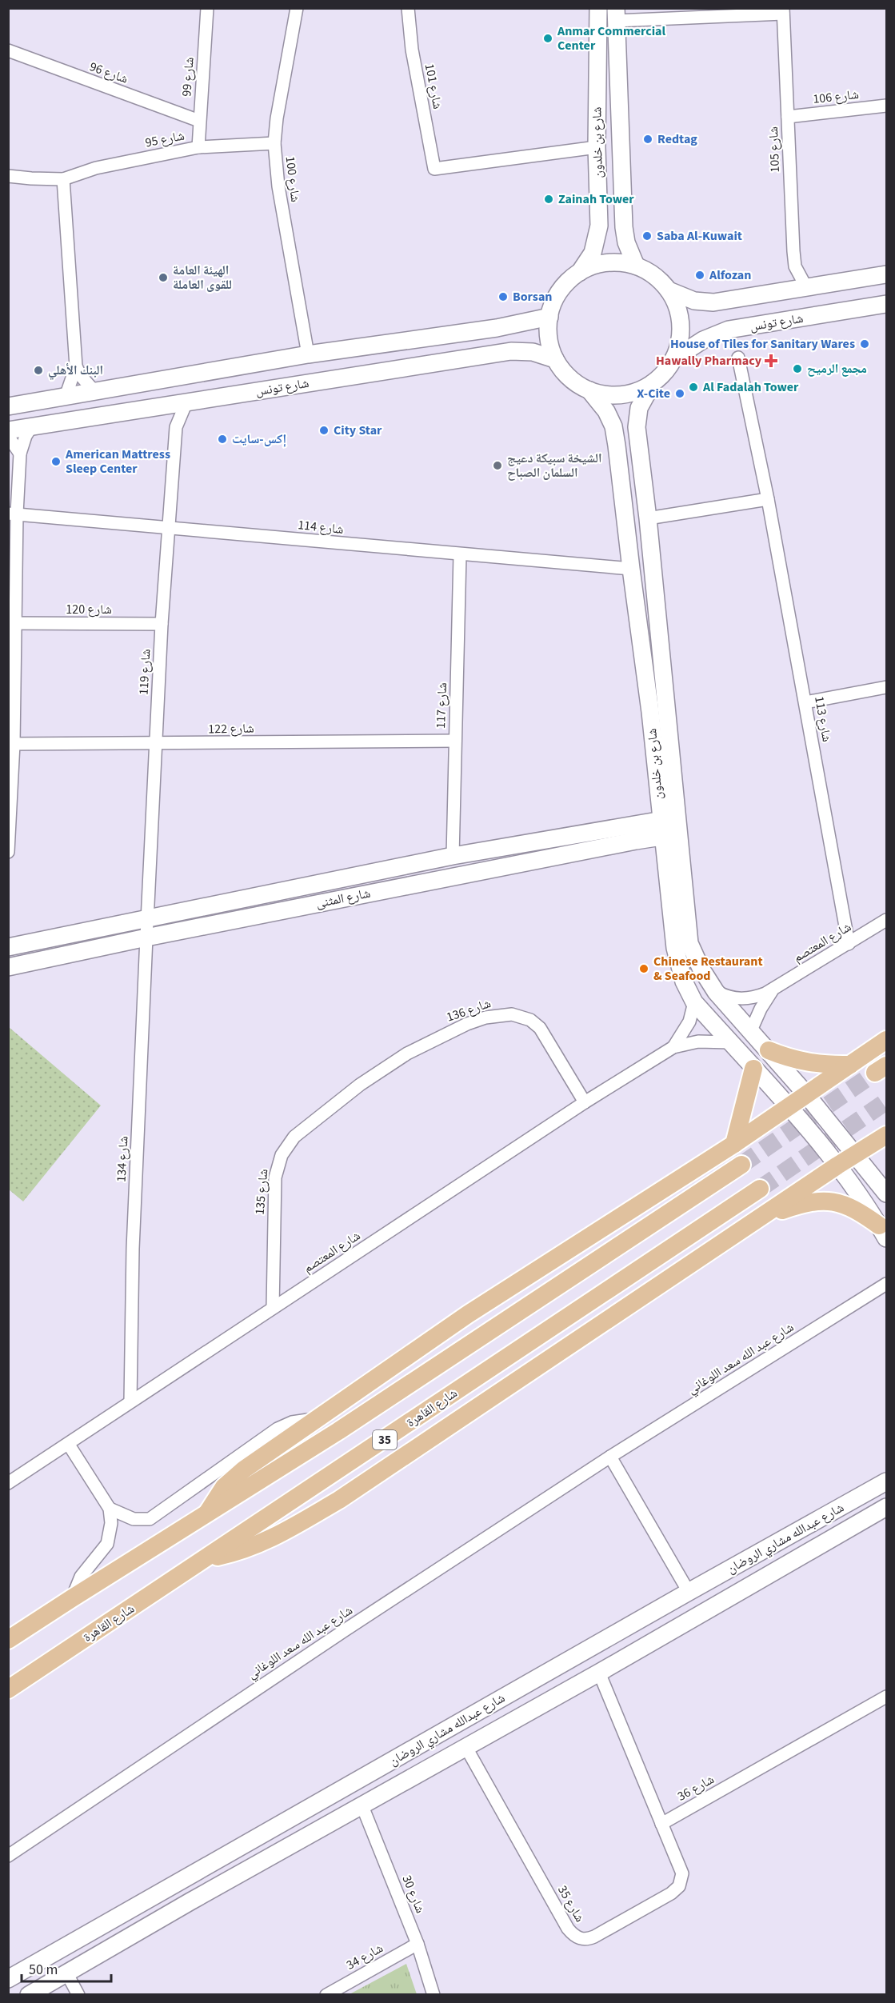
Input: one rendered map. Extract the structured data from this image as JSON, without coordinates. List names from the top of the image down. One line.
{"streets":{"main road":["شارع القاهرة","35"],"street":["شارع 96","شارع 99","شارع 101","شارع 106","شارع 95","شارع بن خلدون","شارع 105","شارع 100","شارع تونس","شارع 114","شارع 120","شارع 119","شارع 117","شارع 113","شارع 122","شارع المثنى","شارع المعتصم","شارع 136","شارع 134","شارع 135","شارع عبد الله سعد اللوغاني","شارع عبدالله مشاري الروضان","شارع 36","شارع 30","شارع 35","شارع 34"]},"crossings":[["شارع 96","شارع 99"],["شارع 99","شارع 95"],["شارع 101","شارع بن خلدون"],["شارع 106","شارع 105"],["شارع 95","شارع 100"],["شارع بن خلدون","شارع تونس"],["شارع بن خلدون","شارع 114"],["شارع بن خلدون","شارع المثنى"],["شارع بن خلدون","شارع المعتصم"],["شارع تونس","شارع 119"],["شارع 114","شارع 119"],["شارع 114","شارع 117"],["شارع 120","شارع 119"],["شارع 119","شارع 122"],["شارع 119","شارع المثنى"],["شارع 119","شارع 134"],["شارع 117","شارع 122"],["شارع 117","شارع المثنى"],["شارع 113","شارع المعتصم"],["شارع المثنى","شارع 134"],["شارع المعتصم","شارع 136"],["شارع المعتصم","شارع 134"],["شارع المعتصم","شارع 135"],["شارع 136","شارع 135"],["شارع عبدالله مشاري الروضان","شارع 30"],["شارع عبدالله مشاري الروضان","شارع 35"],["شارع 36","شارع 35"],["شارع 30","شارع 34"]],"places":{"other":["Anmar Commercial Center","Redtag","Zainah Tower","Saba Al-Kuwait","Alfozan","الهيئة العامة للقوى العاملة","Borsan","House of Tiles for Sanitary Wares","مجمع الرميح","البنك الأهلي","Al Fadalah Tower","X-Cite","City Star","إكس-سايت","American Mattress Sleep Center","الشيخة سبيكة دعيج السلمان الصباح","Chinese Restaurant & Seafood"],"health":["Hawally Pharmacy"]},"scale_bar":"50 m"}
